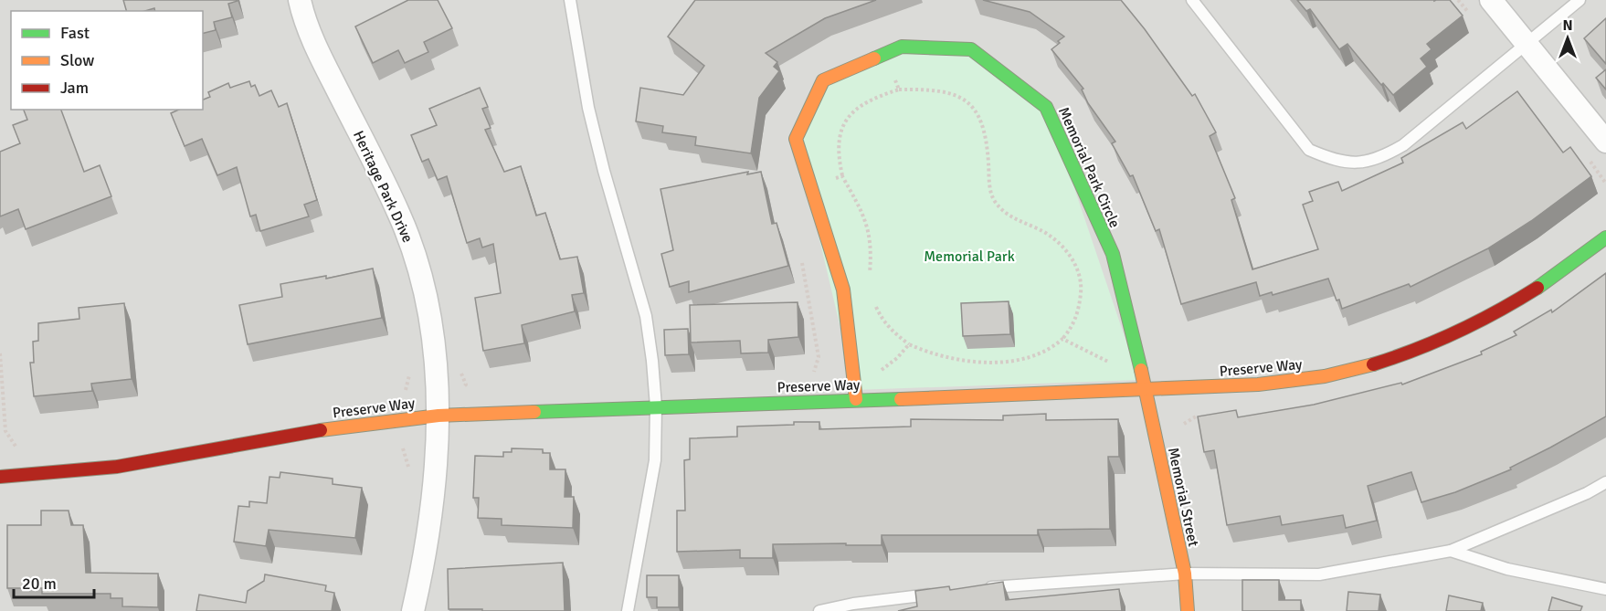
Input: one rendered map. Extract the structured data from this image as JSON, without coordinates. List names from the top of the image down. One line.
{"streets":{"street":["Memorial Park Circle","Heritage Park Drive","Preserve Way","Memorial Street"]},"crossings":[["Memorial Park Circle","Preserve Way"],["Memorial Park Circle","Memorial Street"],["Heritage Park Drive","Preserve Way"],["Preserve Way","Memorial Street"]],"parks":["Memorial Park"],"legend":["Fast","Slow","Jam"],"scale_bar":"20 m","north":"top"}
